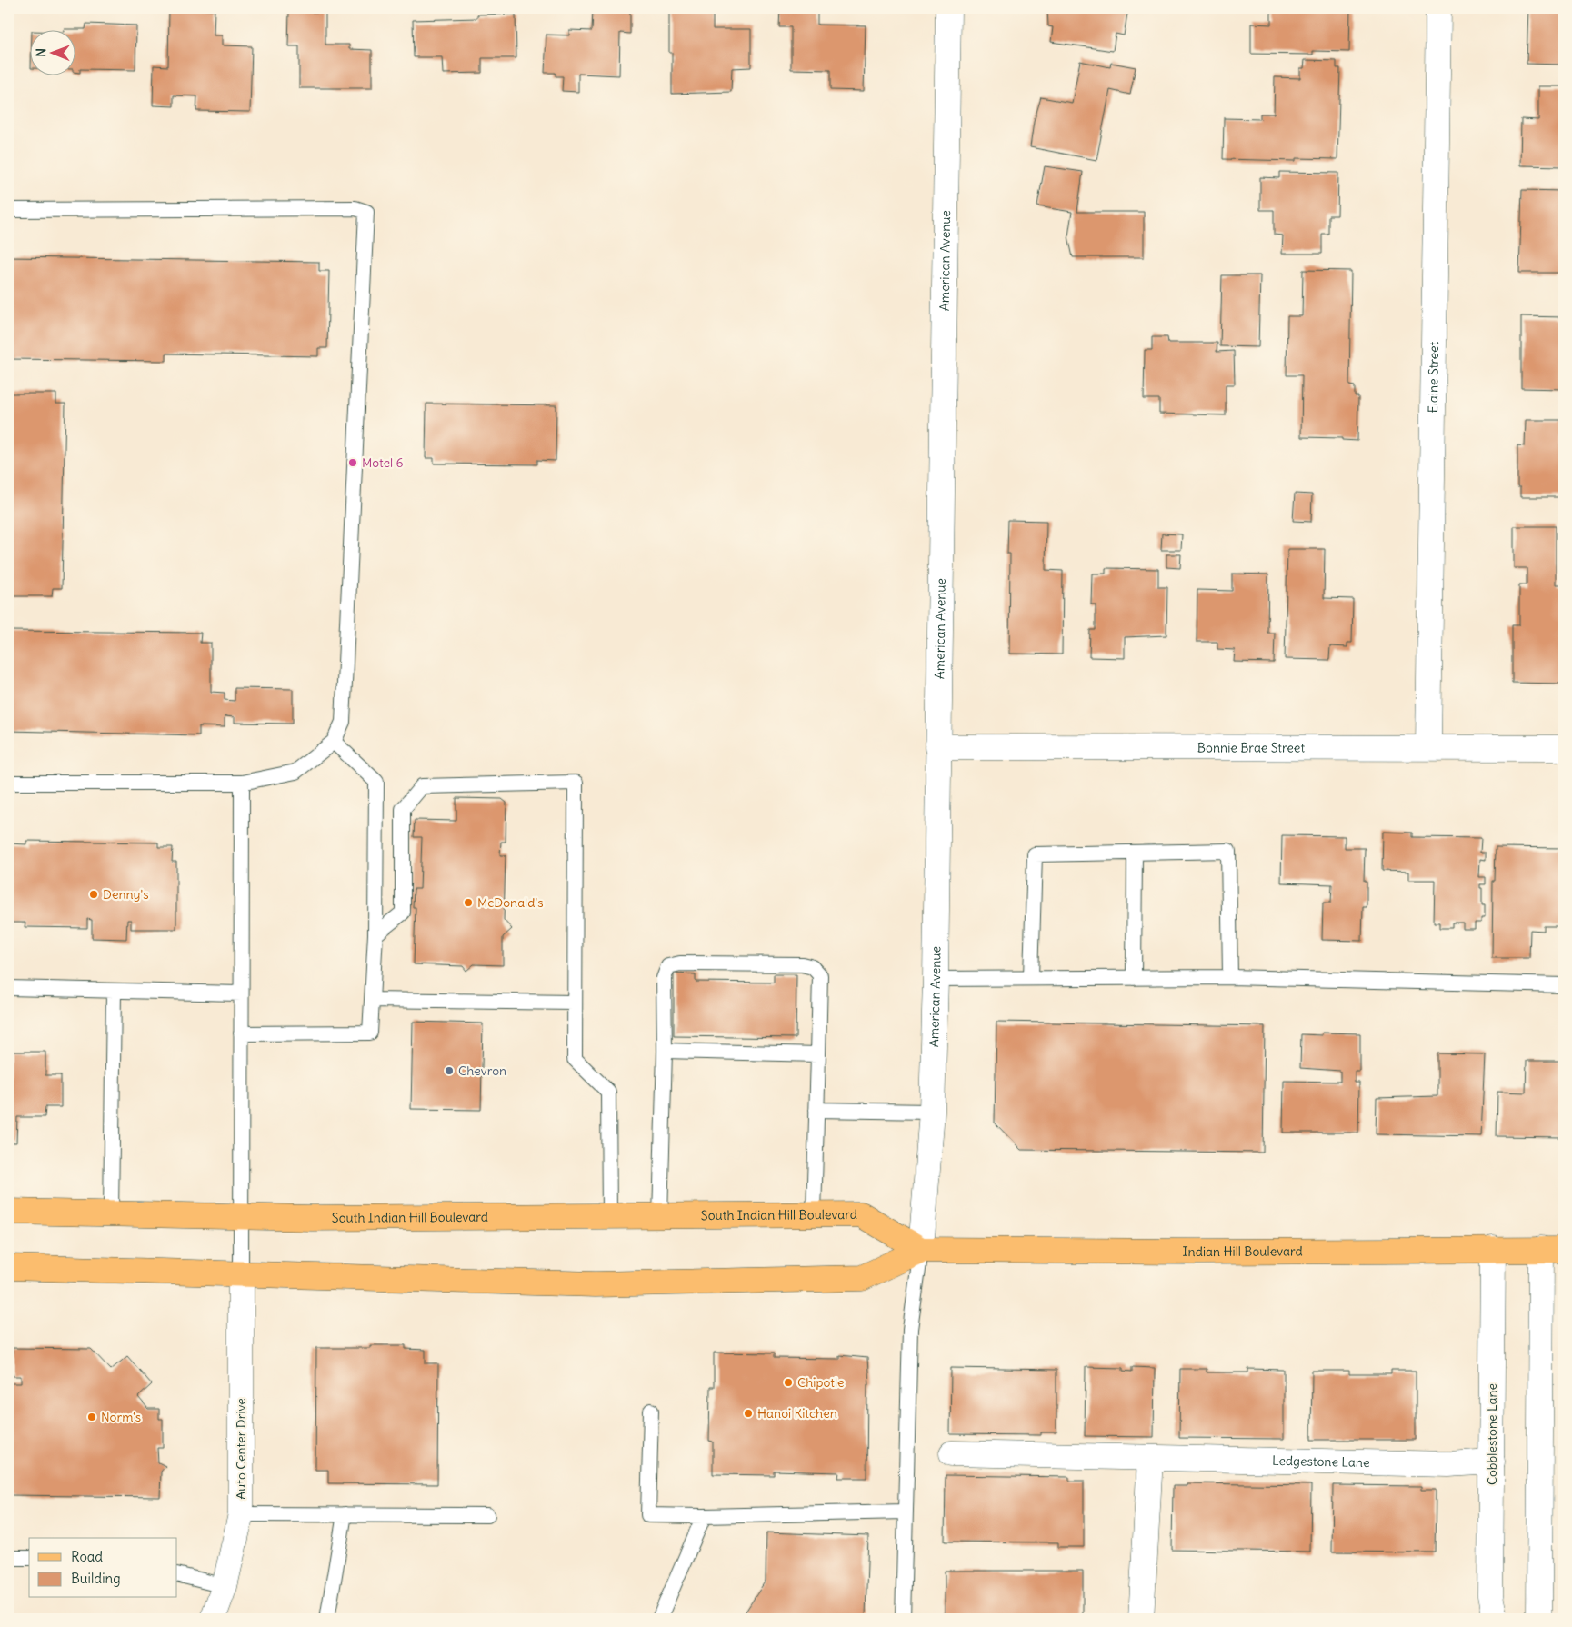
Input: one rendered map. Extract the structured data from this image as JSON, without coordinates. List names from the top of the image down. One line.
{"streets":{"main road":["South Indian Hill Boulevard","Indian Hill Boulevard"],"street":["American Avenue","Elaine Street","Bonnie Brae Street","Cobblestone Lane","Auto Center Drive","Ledgestone Lane"]},"crossings":[["American Avenue","Bonnie Brae Street"],["American Avenue","South Indian Hill Boulevard"],["American Avenue","Indian Hill Boulevard"],["Elaine Street","Bonnie Brae Street"],["South Indian Hill Boulevard","Indian Hill Boulevard"],["Indian Hill Boulevard","Cobblestone Lane"],["Cobblestone Lane","Ledgestone Lane"]],"places":["Motel 6","Denny's","McDonald's","Chevron","Chipotle","Hanoi Kitchen","Norm's"],"legend":["Road","Building"],"north":"left"}
